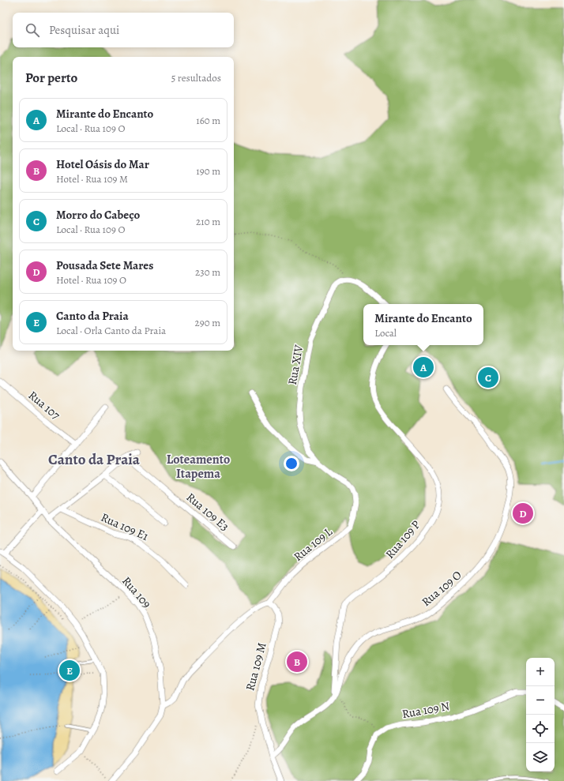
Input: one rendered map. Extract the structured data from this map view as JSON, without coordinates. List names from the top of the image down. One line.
{"streets":{"street":["Rua XIV","Rua 107","Rua 109 E3","Rua 109 E1","Rua 109 P","Rua 109 L","Rua 109 O","Rua 109","Rua 109 M","Rua 109 N"]},"crossings":[["Rua XIV","Rua 109 L"],["Rua 109 P","Rua 109 O"],["Rua 109 L","Rua 109"],["Rua 109 L","Rua 109 M"],["Rua 109 O","Rua 109 M"]],"districts":["Canto da Praia","Loteamento Itapema"],"page":{"search":"Pesquisar aqui","heading":["Por perto","5 resultados"],"list":[{"mark":"A","name":"Mirante do Encanto","note":"Local · Rua 109 O","value":"160 m"},{"mark":"B","name":"Hotel Oásis do Mar","note":"Hotel · Rua 109 M","value":"190 m"},{"mark":"C","name":"Morro do Cabeço","note":"Local · Rua 109 O","value":"210 m"},{"mark":"D","name":"Pousada Sete Mares","note":"Hotel · Rua 109 O","value":"230 m"},{"mark":"E","name":"Canto da Praia","note":"Local · Orla Canto da Praia","value":"290 m"}],"popup":["Mirante do Encanto","Local"],"pins":["A","C","D","B","E"],"map_buttons":["+","−"]}}
